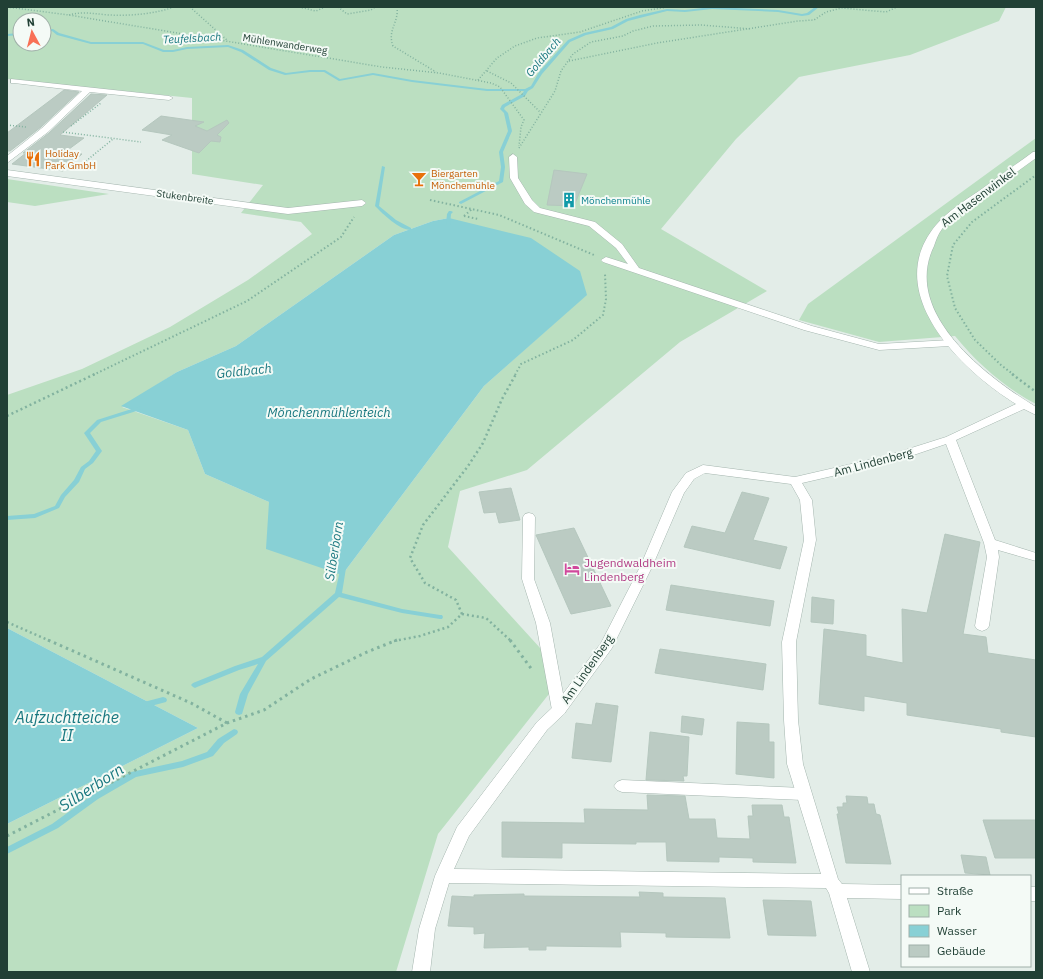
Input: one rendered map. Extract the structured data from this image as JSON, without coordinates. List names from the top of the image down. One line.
{"streets":{"street":["Stukenbreite","Am Hasenwinkel","Am Lindenberg"],"path":["Mühlenwanderweg"]},"crossings":[["Am Hasenwinkel","Am Lindenberg"]],"water":["Teufelsbach","Goldbach","Mönchenmühlenteich","Silberborn","Aufzuchtteiche II"],"places":{"restaurant":["Holiday Park GmbH"],"bar":["Biergarten Mönchemühle"],"building":["Mönchenmühle"],"hotel":["Jugendwaldheim Lindenberg"]},"legend":["Straße","Park","Wasser","Gebäude"],"north":"top"}
